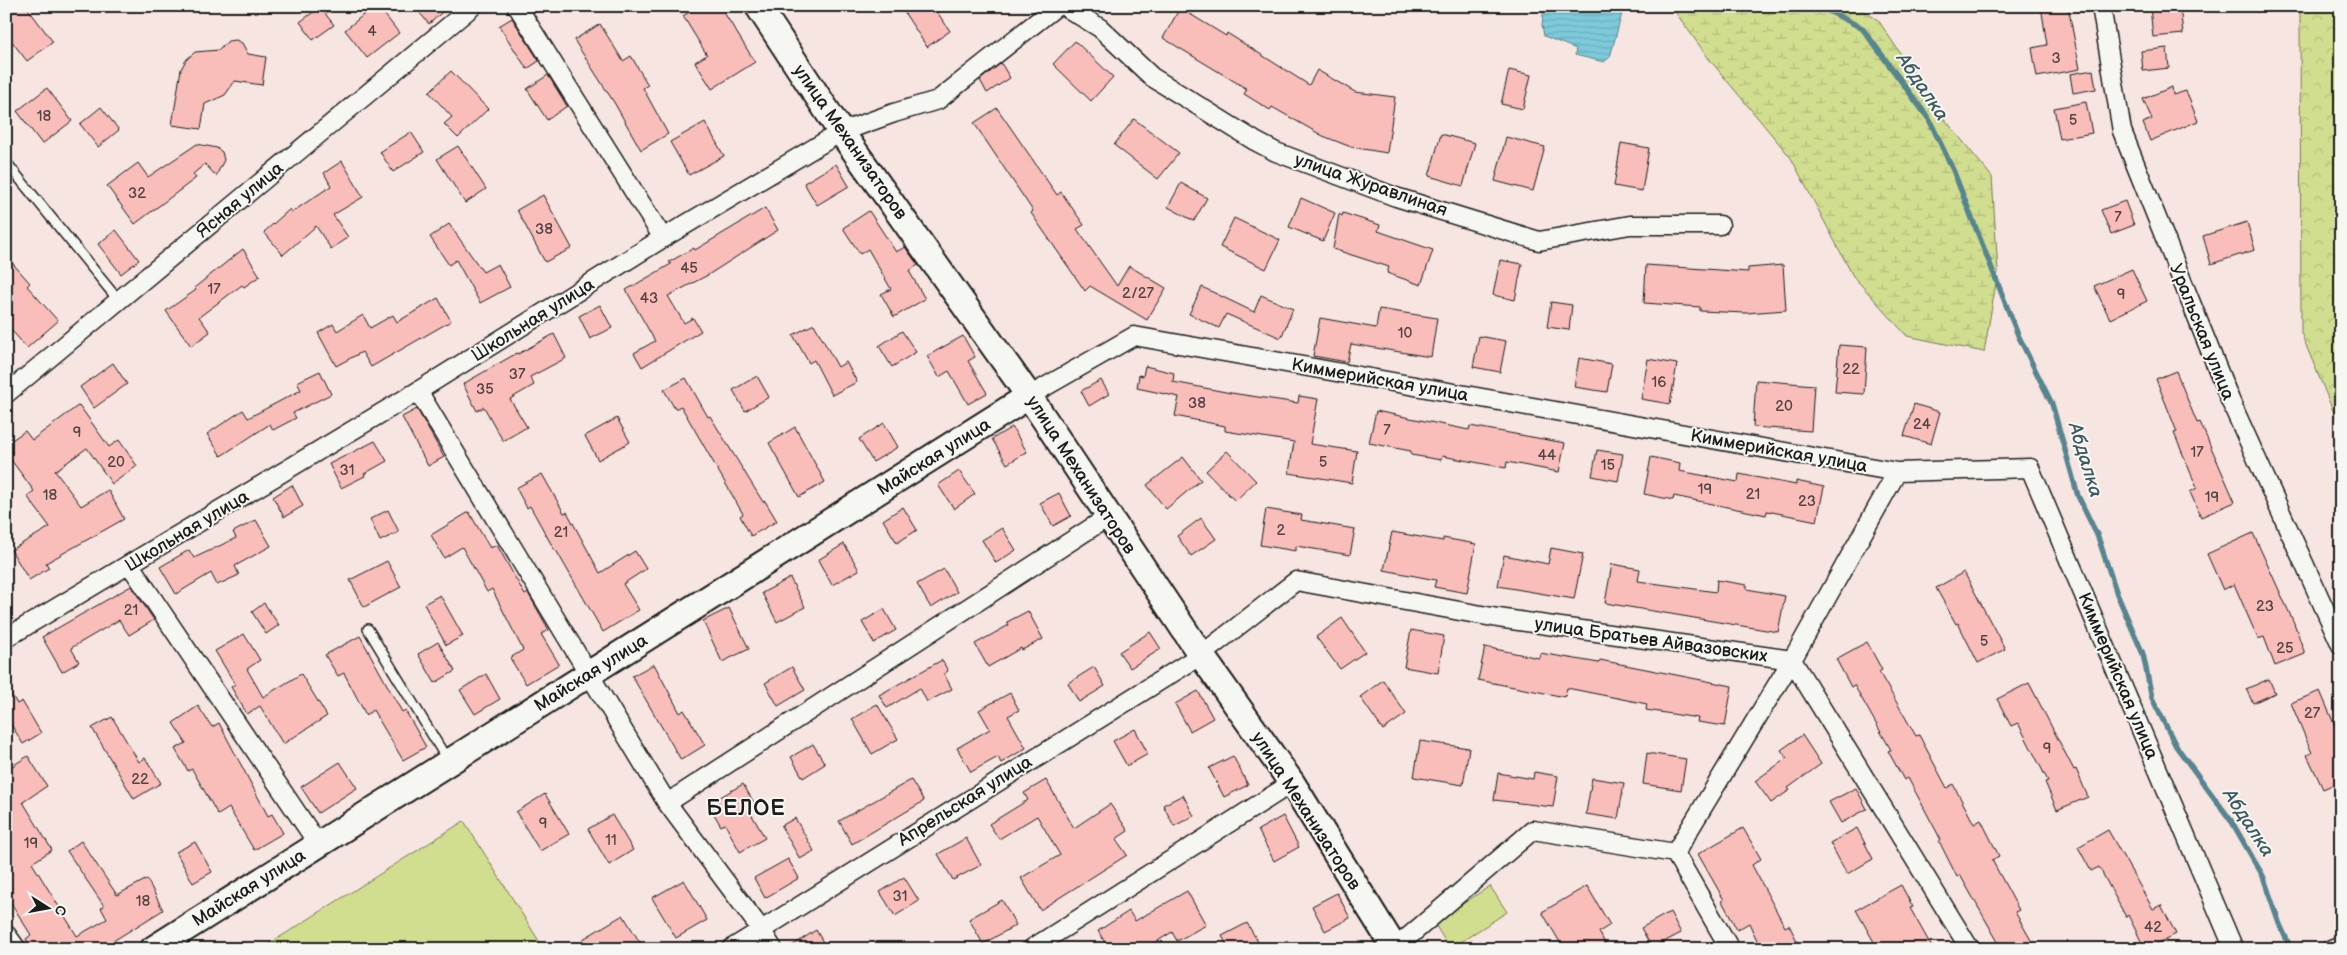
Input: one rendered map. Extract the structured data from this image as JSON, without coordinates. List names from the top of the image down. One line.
{"streets":{"street":["улица Механизаторов","улица Журавлиная","Ясная улица","Школьная улица","Уральская улица","Киммерийская улица","Майская улица","улица Братьев Айвазовских","Апрельская улица"]},"crossings":[["улица Механизаторов","Школьная улица"],["улица Механизаторов","Киммерийская улица"],["улица Механизаторов","Майская улица"],["улица Механизаторов","улица Братьев Айвазовских"],["улица Механизаторов","Апрельская улица"],["Киммерийская улица","Майская улица"],["улица Братьев Айвазовских","Апрельская улица"]],"districts":["БЕЛОЕ"],"water":["Абдалка"],"house_numbers":["4","3","18","5","32","7","38","45","17","2/27","9","43","10","22","37","16","35","38","20","24","7","9","17","44","20","5","15","31","19","21","18","19","23","2","21","23","21","5","25","27","9","22","9","11","19","31","18","42"],"north":"right"}
